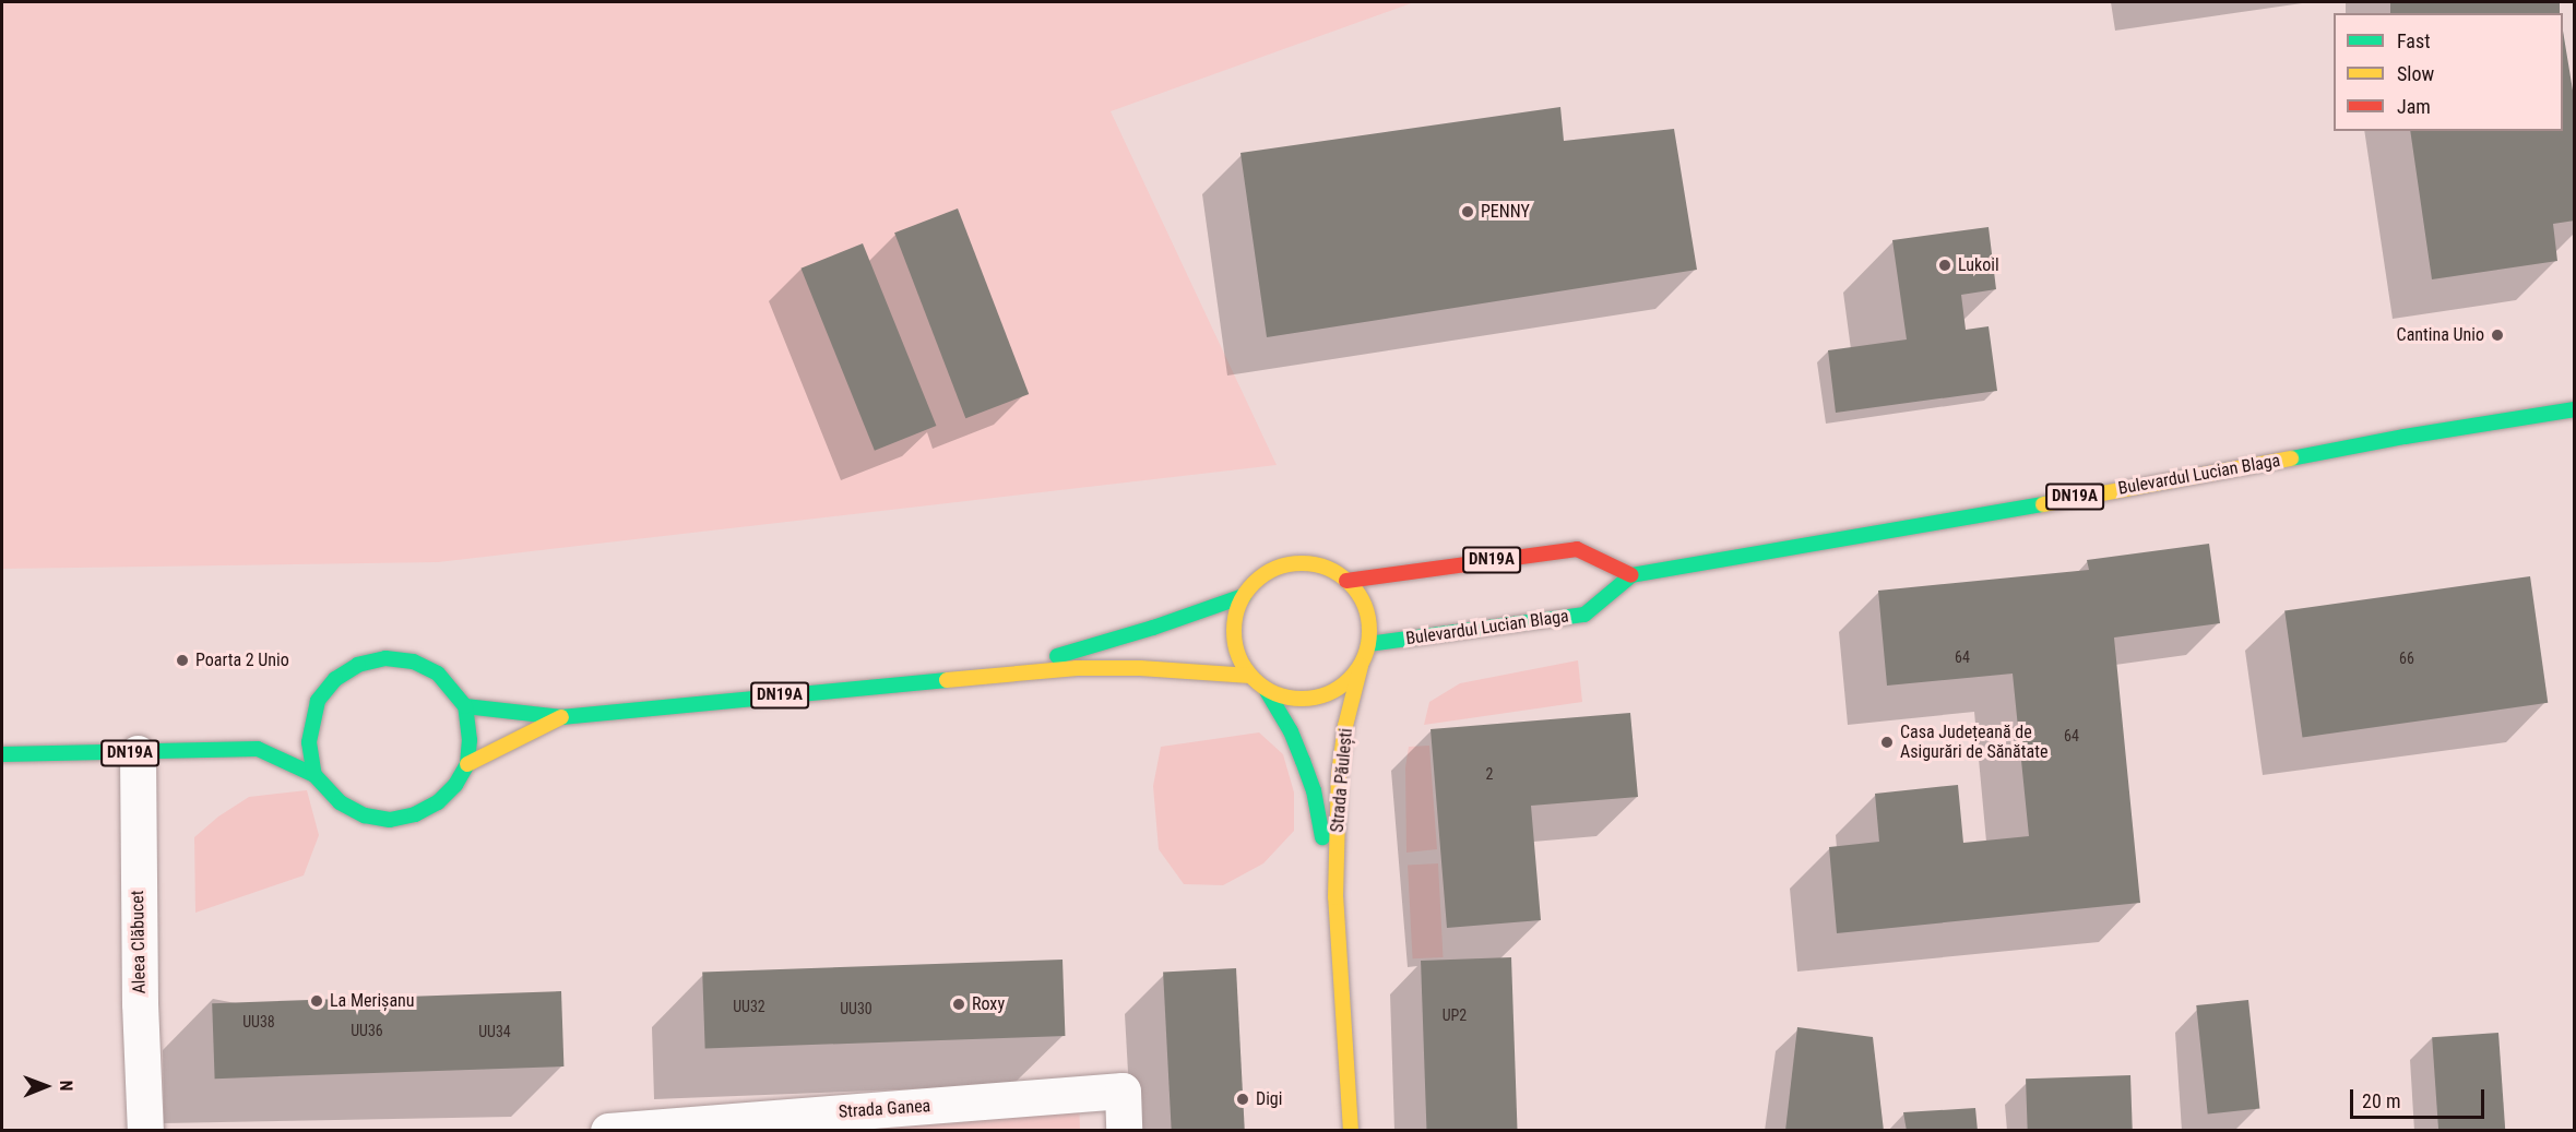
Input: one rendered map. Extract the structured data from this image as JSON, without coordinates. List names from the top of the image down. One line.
{"streets":{"main road":["Bulevardul Lucian Blaga","DN19A","Strada Păulești"],"street":["Aleea Clăbucet","Strada Ganea"]},"crossings":[["Bulevardul Lucian Blaga","DN19A"],["Bulevardul Lucian Blaga","Strada Păulești"],["DN19A","Strada Păulești"],["DN19A","Aleea Clăbucet"]],"places":["PENNY","Lukoil","Cantina Unio","Poarta 2 Unio","Casa Județeană de Asigurări de Sănătate","La Merișanu","Roxy","Digi"],"house_numbers":["64","66","64","2","UU32","UU30","UP2","UU38","UU36","UU34"],"legend":["Fast","Slow","Jam"],"scale_bar":"20 m","north":"right"}
